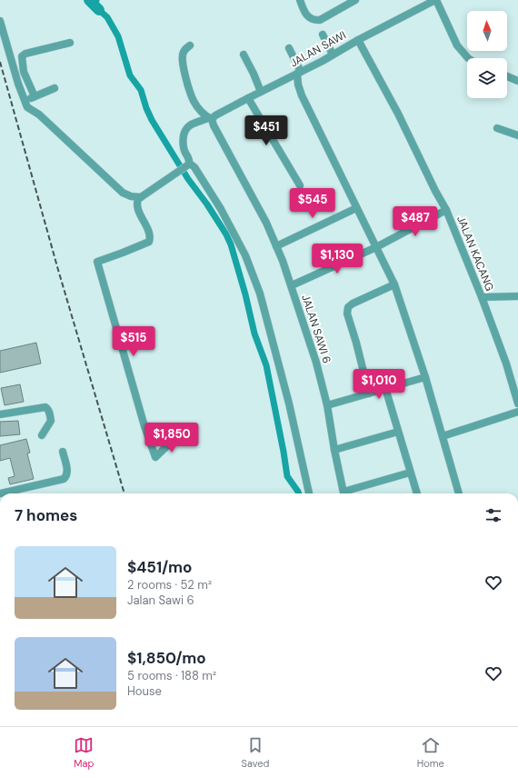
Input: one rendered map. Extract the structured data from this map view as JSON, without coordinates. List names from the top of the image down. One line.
{"streets":{"street":["JALAN SAWI","JALAN KACANG","JALAN SAWI 6"]},"crossings":[["JALAN SAWI","JALAN KACANG"],["JALAN SAWI","JALAN SAWI 6"]],"north":"top","page":{"price":["$451","$545","$487","$1,130","$515","$1,010","$1,850"],"heading":"7 homes","list":[{"name":"$451/mo","note":"2 rooms · 52 m² · Jalan Sawi 6"},{"name":"$1,850/mo","note":"5 rooms · 188 m² · House"}],"tabs":["Map","Saved","Home"]}}
